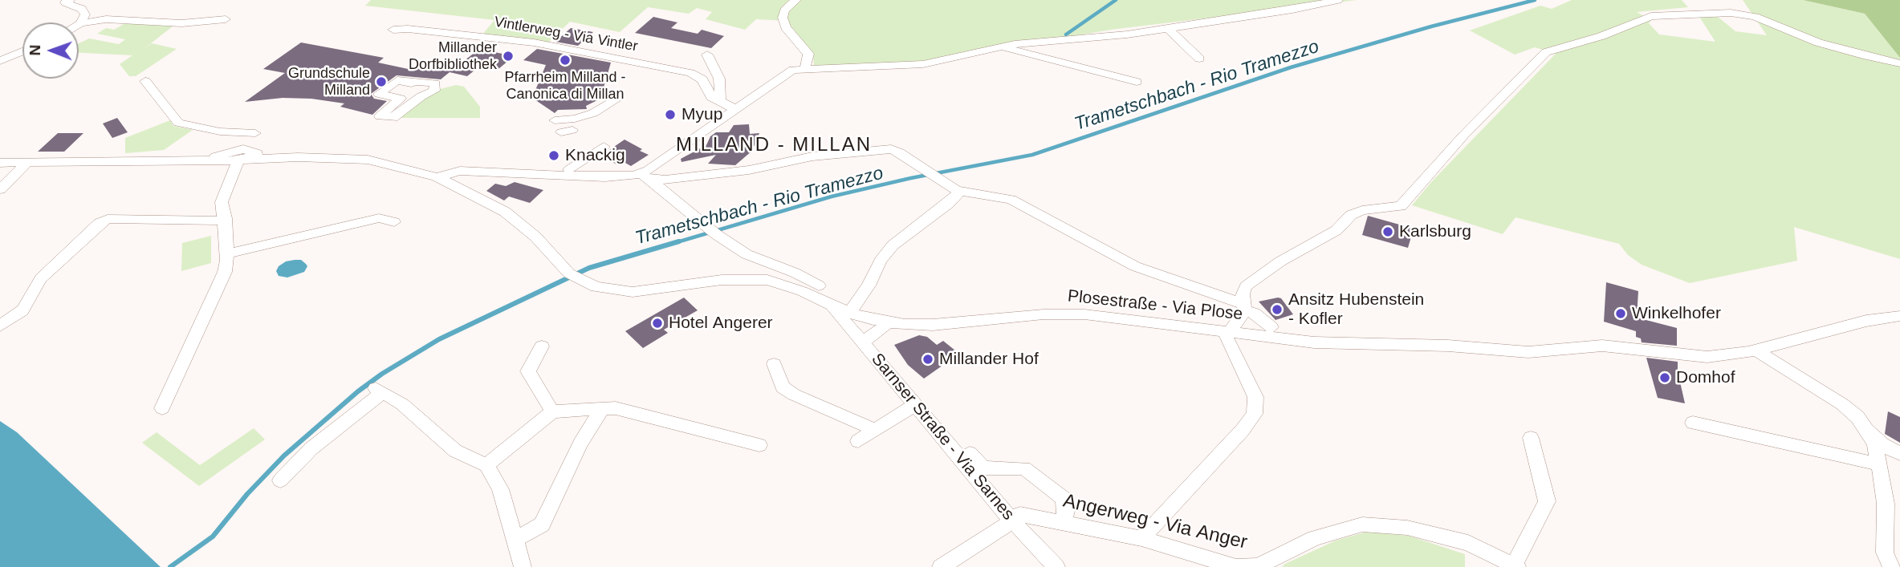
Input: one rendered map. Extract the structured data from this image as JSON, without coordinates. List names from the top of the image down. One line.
{"streets":{"street":["Vintlerweg - Via Vintler","Plosestraße - Via Plose","Sarnser Straße - Via Sarnes","Angerweg - Via Anger"]},"crossings":[["Plosestraße - Via Plose","Sarnser Straße - Via Sarnes"],["Sarnser Straße - Via Sarnes","Angerweg - Via Anger"]],"districts":["MILLAND - MILLAN"],"water":["Trametschbach - Rio Tramezzo"],"places":["Millander Dorfbibliothek","Pfarrheim Milland - Canonica di Millan","Grundschule Milland","Myup","Knackig","Karlsburg","Ansitz Hubenstein - Kofler","Winkelhofer","Hotel Angerer","Millander Hof","Domhof"],"north":"left"}
